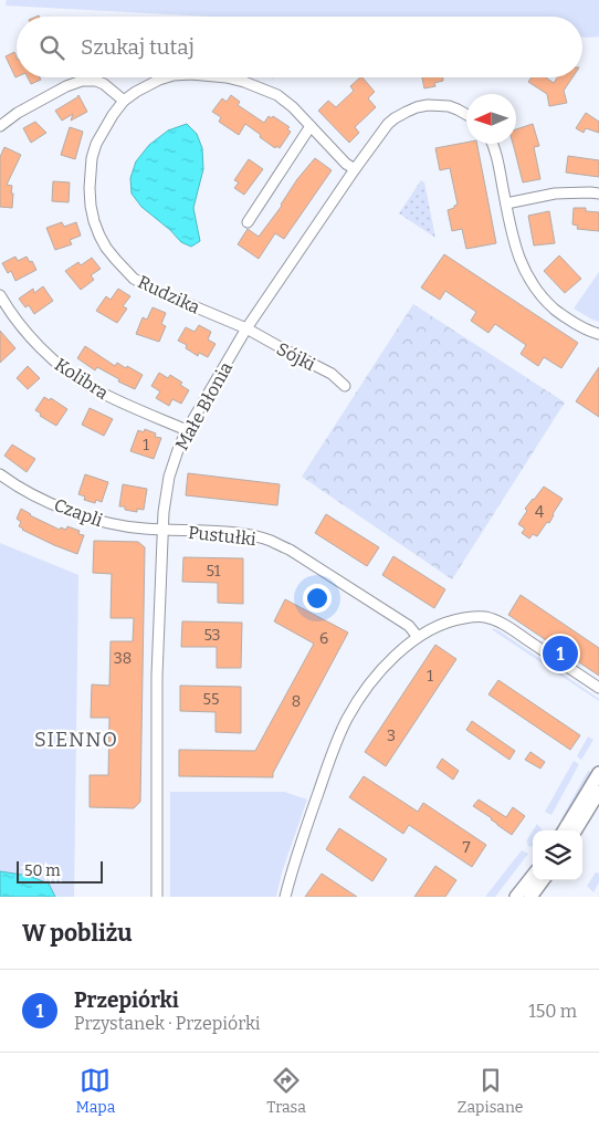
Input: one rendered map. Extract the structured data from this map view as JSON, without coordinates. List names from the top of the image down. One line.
{"streets":{"street":["Rudzika","Sójki","Kolibra","Małe Błonia","Czapli","Pustułki"]},"crossings":[["Rudzika","Sójki"],["Rudzika","Małe Błonia"],["Sójki","Małe Błonia"],["Kolibra","Małe Błonia"],["Małe Błonia","Czapli"],["Małe Błonia","Pustułki"],["Czapli","Pustułki"]],"districts":["SIENNO"],"house_numbers":["1","4","51","53","6","38","1","55","8","3","7"],"scale_bar":"50 m","north":"left","page":{"search":"Szukaj tutaj","pins":"1","scale":"50 m","heading":"W pobliżu","list":[{"mark":"1","name":"Przepiórki","note":"Przystanek · Przepiórki","value":"150 m"}],"nav":["Mapa","Trasa","Zapisane"]}}
